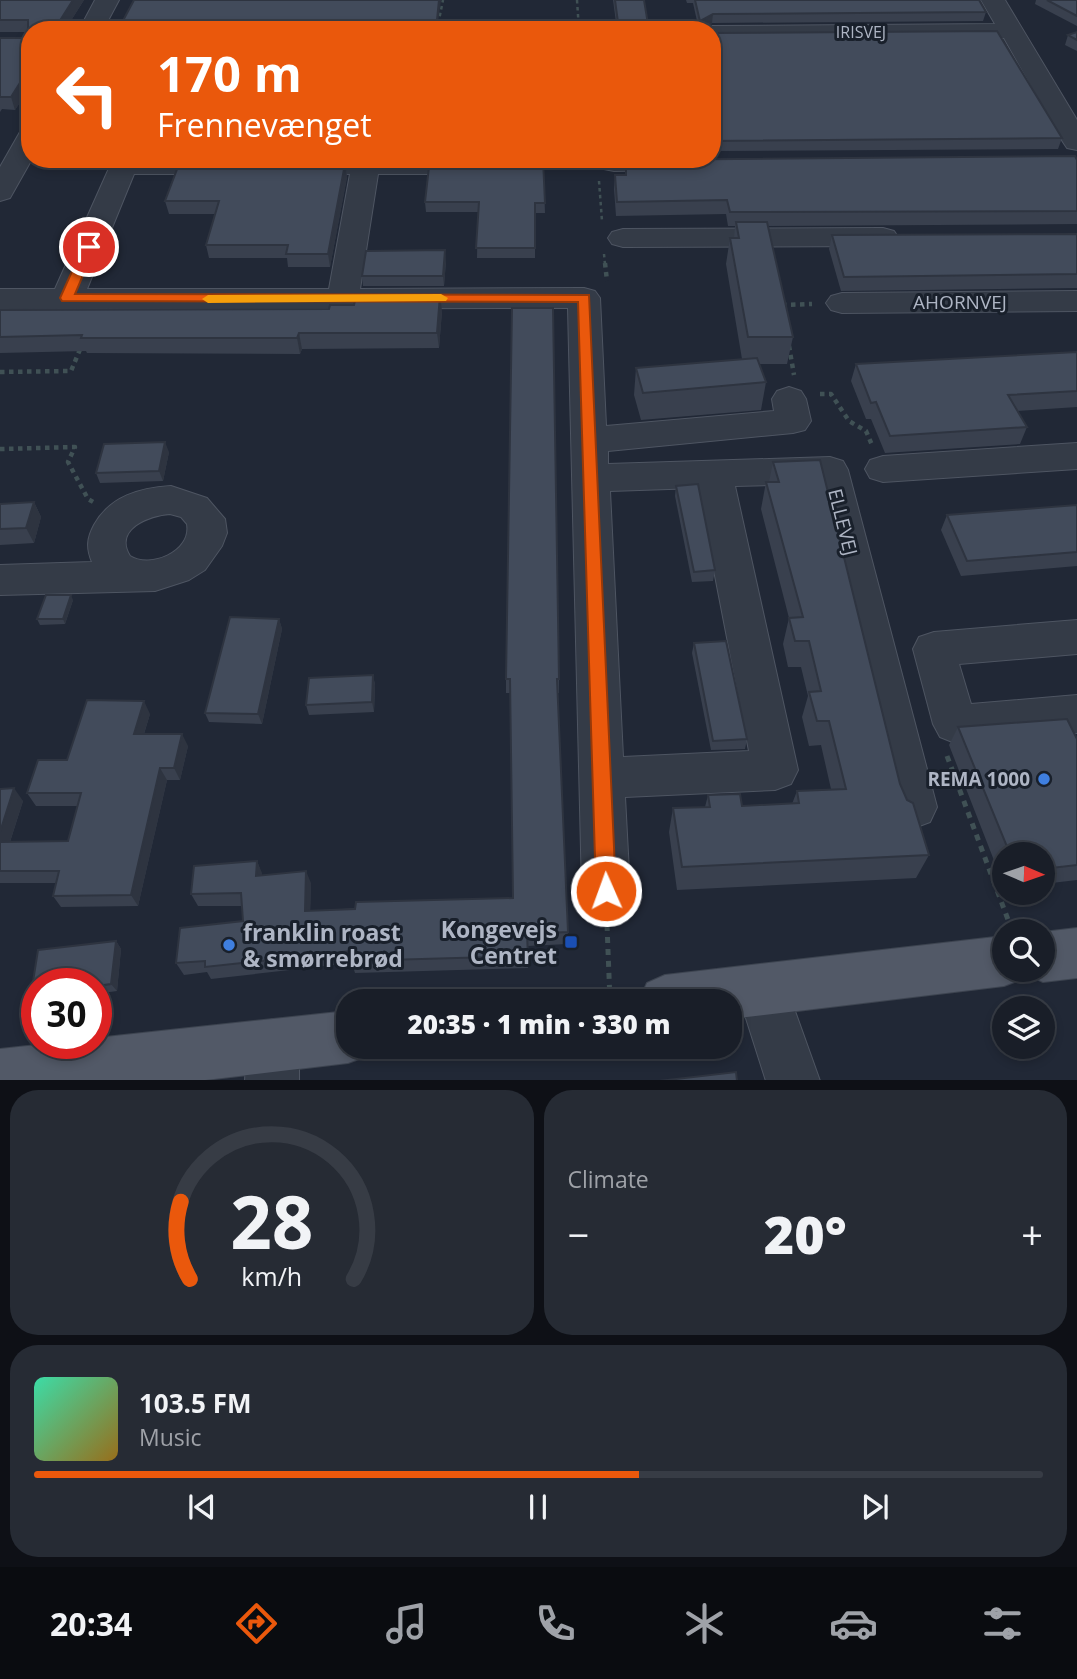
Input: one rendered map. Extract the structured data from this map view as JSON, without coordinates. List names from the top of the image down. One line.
{"streets":{"street":["IRISVEJ","AHORNVEJ","ELLEVEJ"]},"places":{"other":["REMA 1000","franklin roast & smørrebrød"],"transit":["Kongevejs Centret"]},"north":"right","page":{"turn":["170 m","Frennevænget"],"limit":"30","trip":"20:35 · 1 min · 330 m","tile":"Climate","heat":["−","20°","+"],"song":["103.5 FM","Music"],"tabs":"20:34","gauge":["28","km/h"]}}
